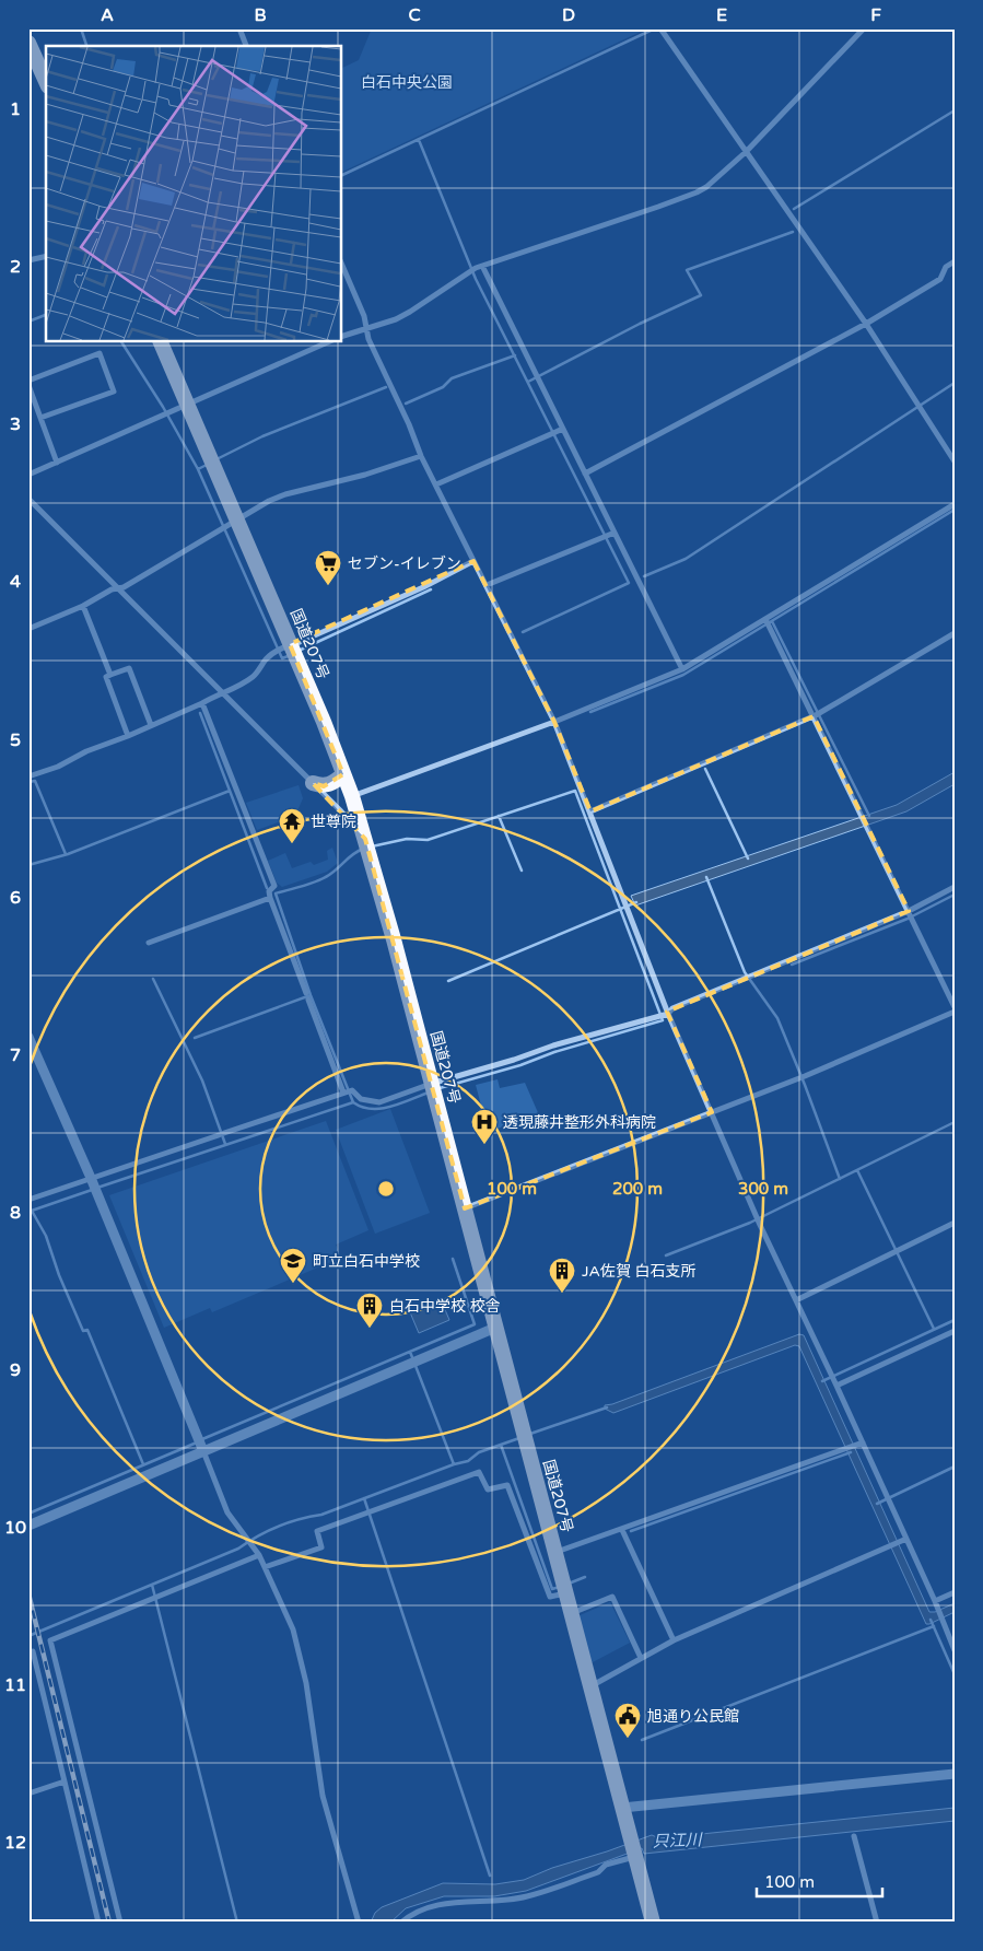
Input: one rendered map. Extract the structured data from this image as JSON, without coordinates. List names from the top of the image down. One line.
{"streets":{"highway":["国道207号"]},"water":["只江川"],"parks":["白石中央公園"],"places":{"supermarket":["セブン-イレブン"],"temple":["世尊院"],"hospital":["透現藤井整形外科病院"],"school or university":["町立白石中学校"],"building":["JA佐賀 白石支所","白石中学校 校舎"],"public building":["旭通り公民館"]},"scale_bar":"100 m","grid":{"columns":["A","B","C","D","E","F"],"rows":["1","2","3","4","5","6","7","8","9","10","11","12"]},"rings":["100 m","200 m","300 m"]}
